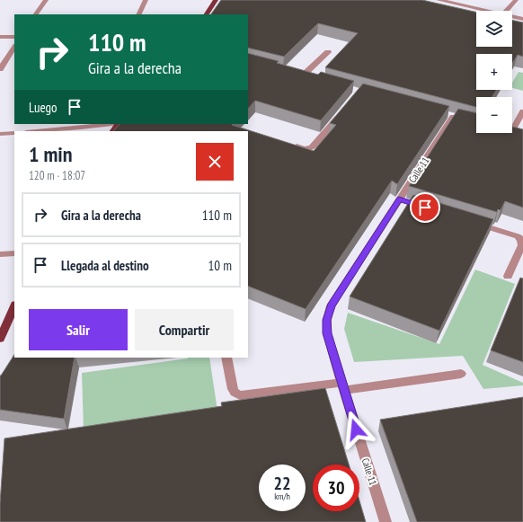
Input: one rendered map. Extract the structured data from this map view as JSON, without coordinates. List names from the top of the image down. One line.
{"streets":{"street":["Calle 11"]},"page":{"map_buttons":["+","−"],"turn":["110 m","Gira a la derecha"],"then":"Luego","heading":["1 min","120 m · 18:07"],"list":[{"name":"Gira a la derecha","value":"110 m"},{"name":"Llegada al destino","value":"10 m"}],"buttons":["Salir","Compartir"],"speed":"22 km/h","limit":"30"}}
